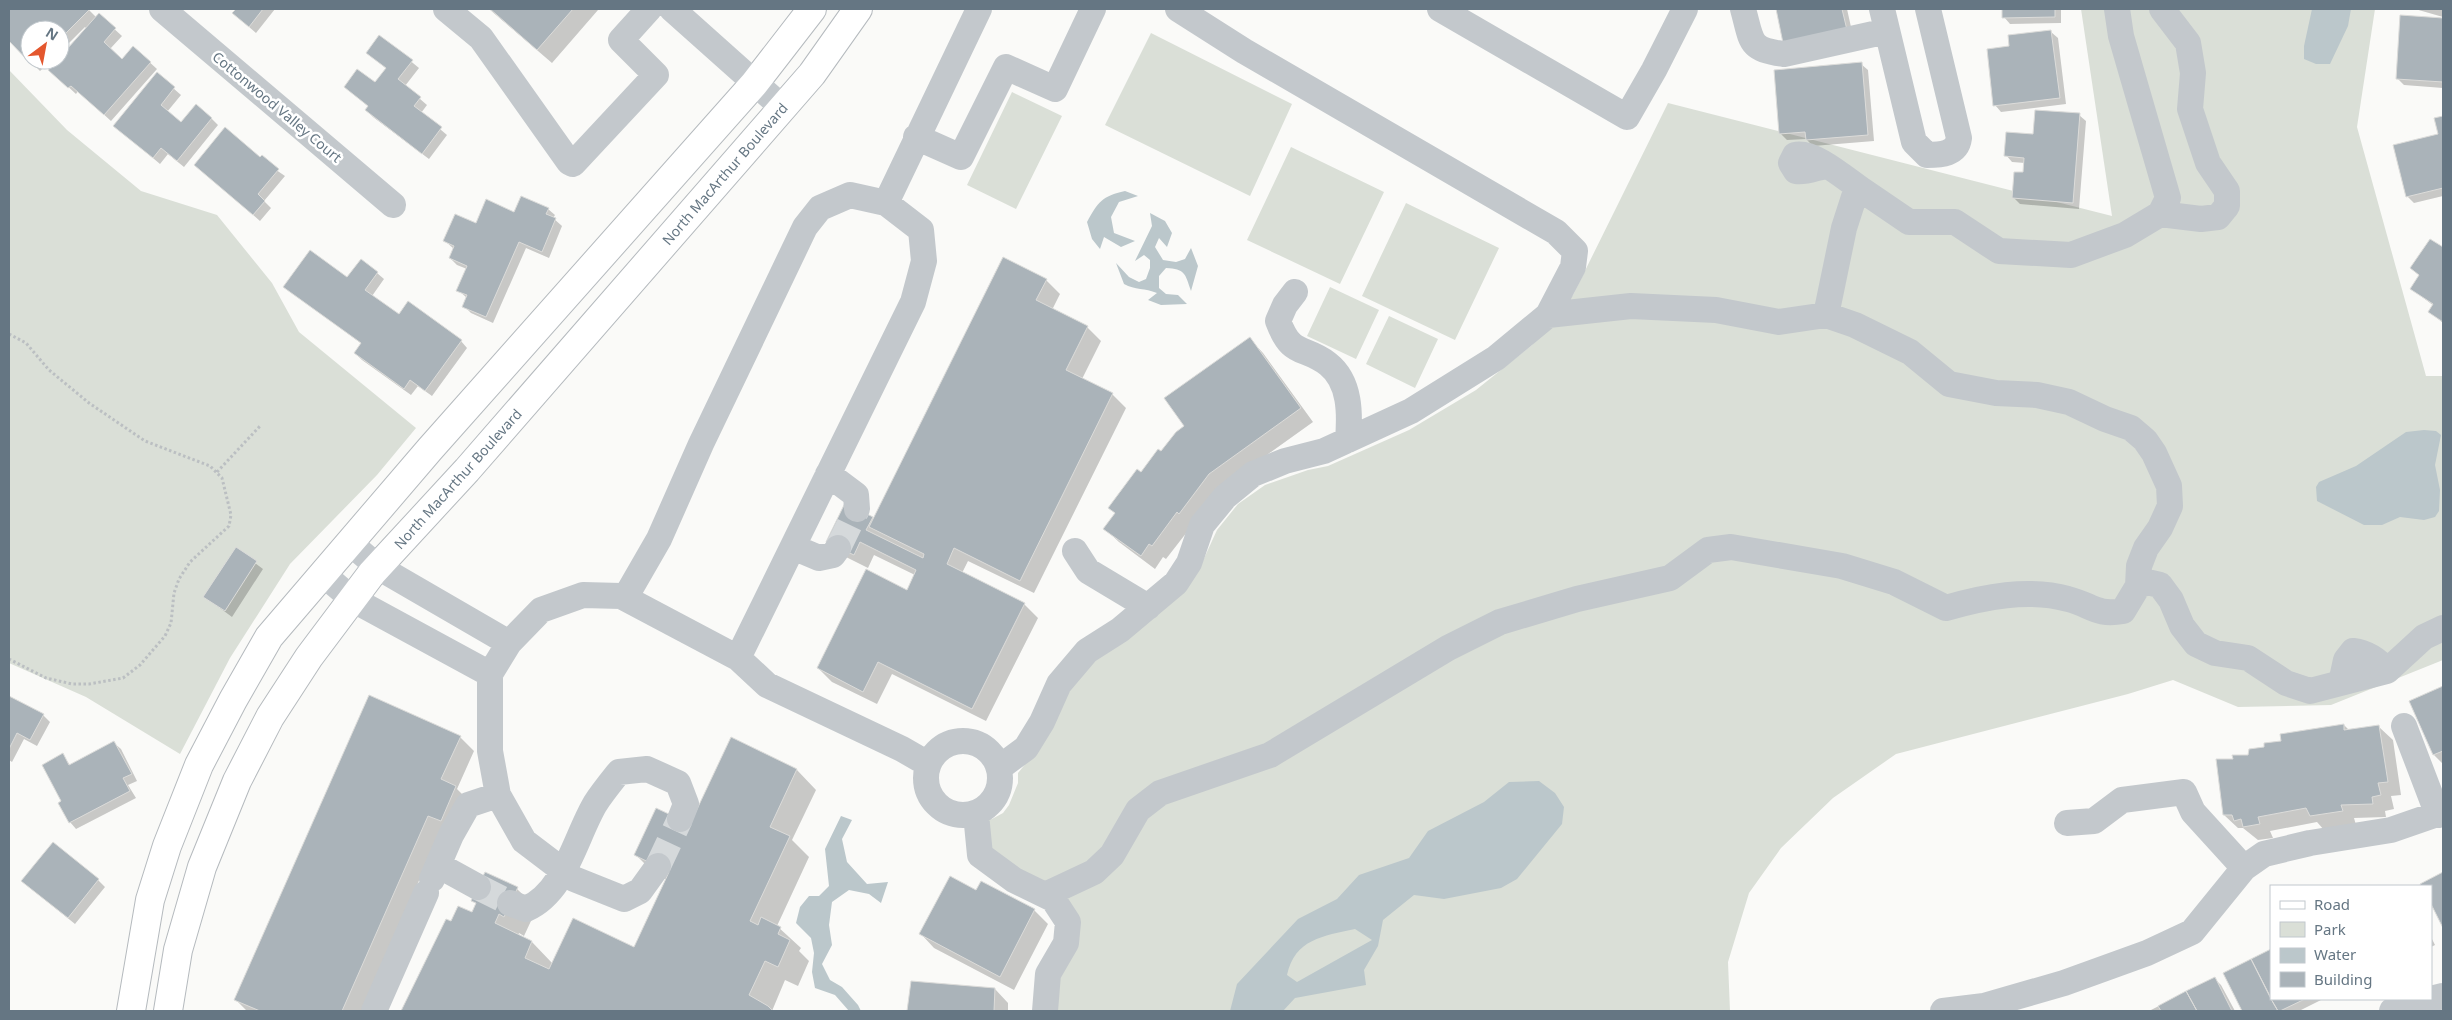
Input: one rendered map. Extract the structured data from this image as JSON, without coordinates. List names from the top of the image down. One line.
{"streets":{"main road":["North MacArthur Boulevard"],"street":["Cottonwood Valley Court"]},"legend":["Road","Park","Water","Building"],"north":"top right"}
